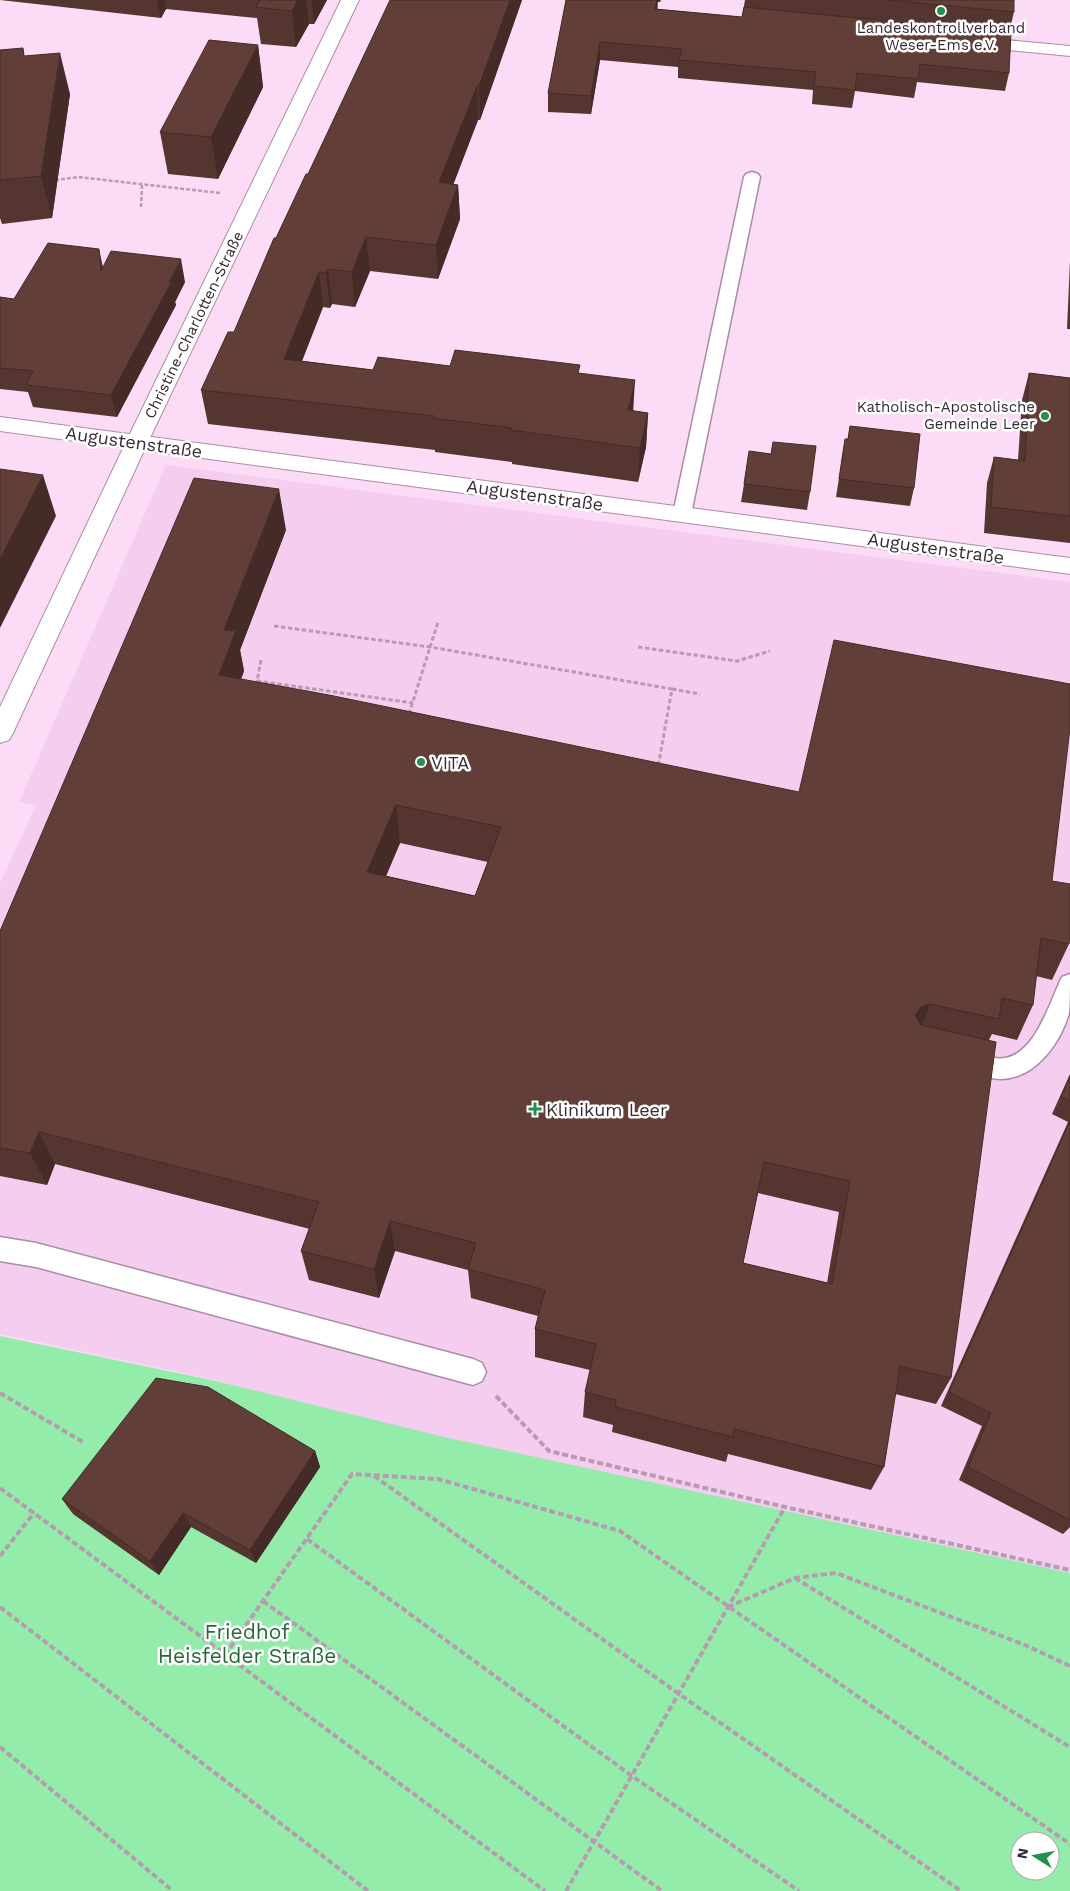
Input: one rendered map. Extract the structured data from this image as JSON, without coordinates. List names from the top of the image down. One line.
{"streets":{"street":["Christine-Charlotten-Straße","Augustenstraße"]},"crossings":[["Christine-Charlotten-Straße","Augustenstraße"]],"parks":["Friedhof Heisfelder Straße"],"places":{"other":["Landeskontrollverband Weser-Ems e.V.","Katholisch-Apostolische Gemeinde Leer","VITA"],"health":["Klinikum Leer"]},"north":"left"}
